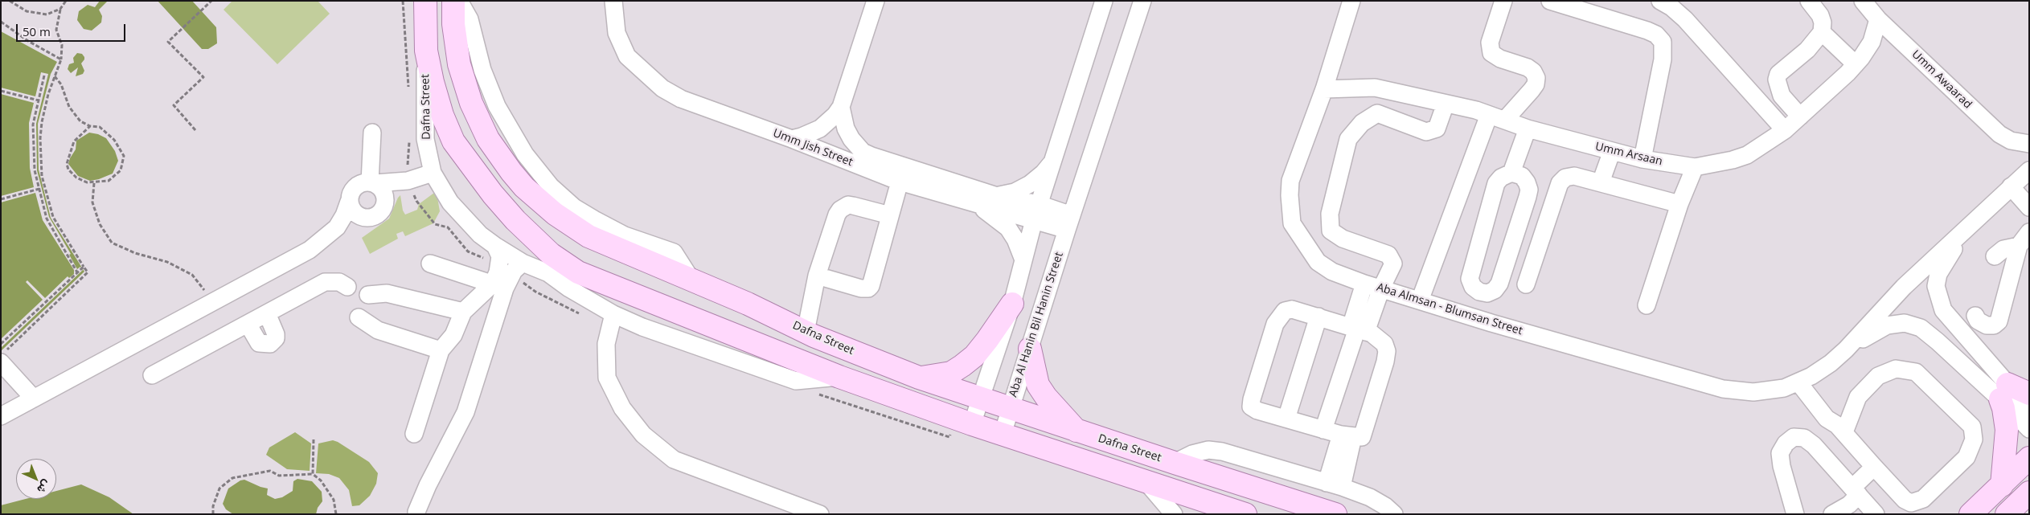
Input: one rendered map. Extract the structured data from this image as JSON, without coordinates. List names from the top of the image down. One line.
{"streets":{"main road":["Dafna Street"],"street":["Umm Awaarad","Umm Jish Street","Umm Arsaan","Aba Almsan - Blumsan Street","Aba Al Hanin Bil Hanin Street"]},"crossings":[["Umm Awaarad","Umm Arsaan"],["Dafna Street","Aba Al Hanin Bil Hanin Street"],["Umm Jish Street","Aba Al Hanin Bil Hanin Street"],["Umm Arsaan","Aba Almsan - Blumsan Street"]],"scale_bar":"50 m","north":"bottom right"}
